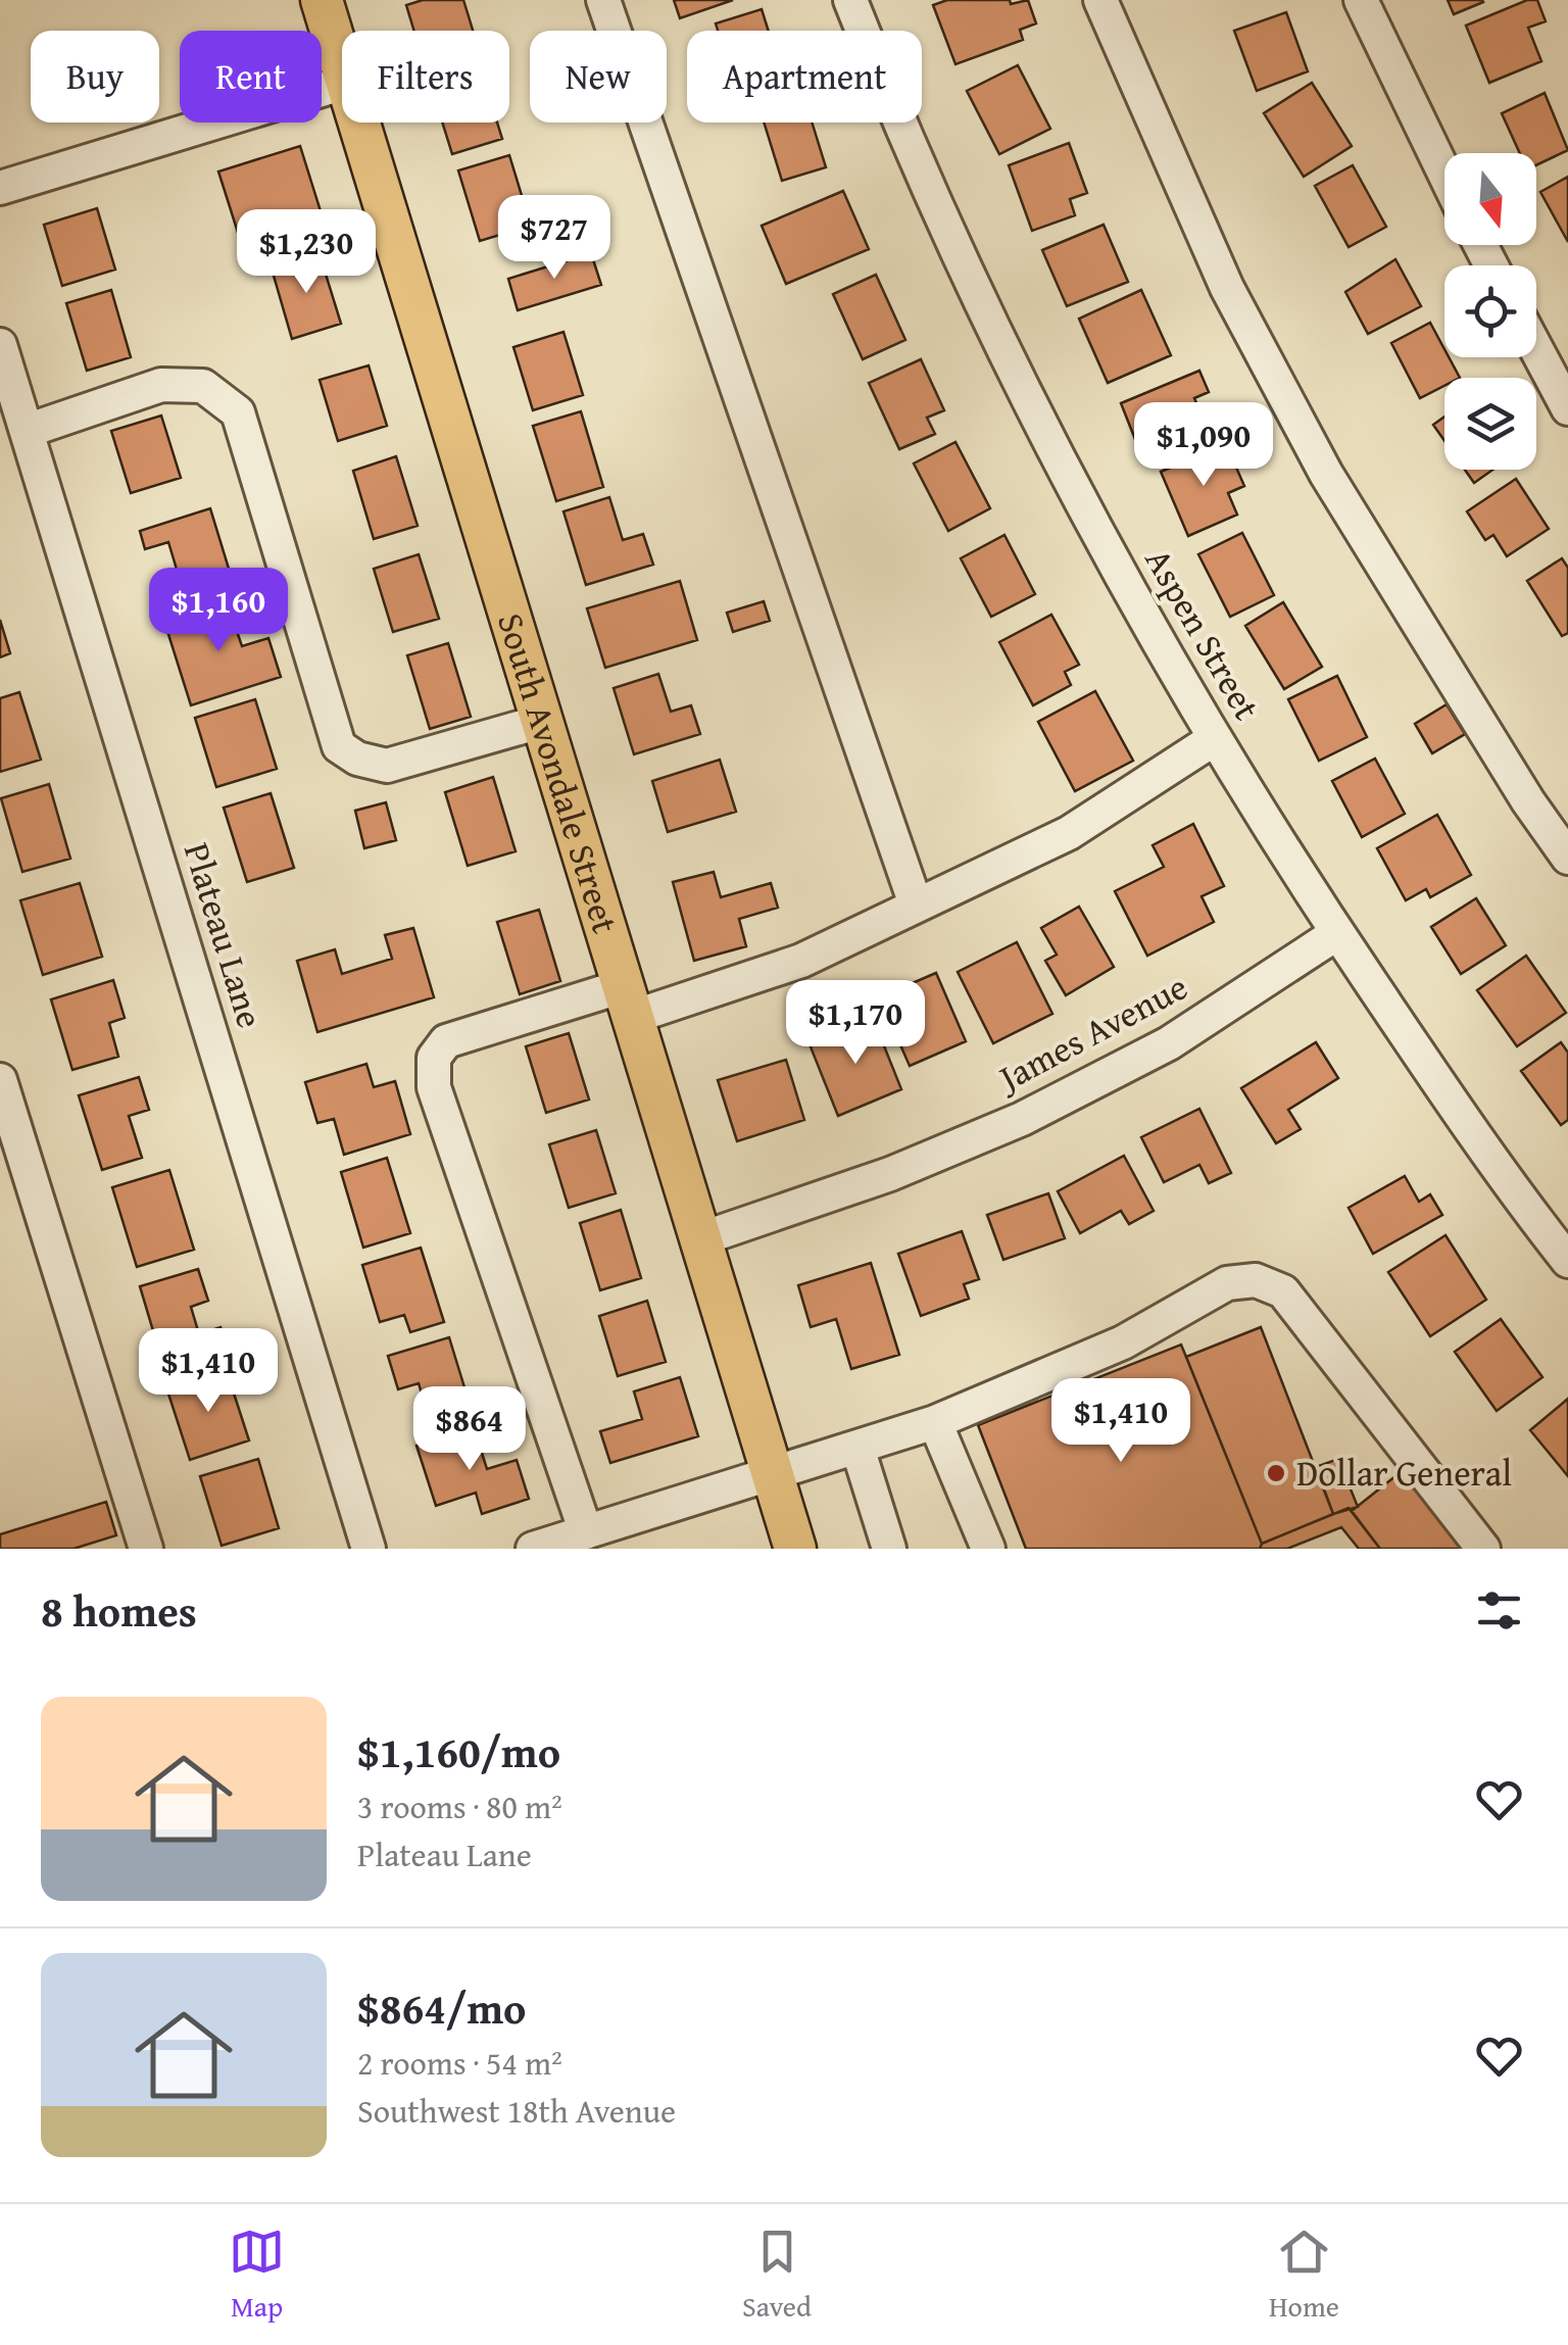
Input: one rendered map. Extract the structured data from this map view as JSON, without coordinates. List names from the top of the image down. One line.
{"streets":{"main road":["South Avondale Street"],"street":["Aspen Street","Plateau Lane","James Avenue"]},"crossings":[["Aspen Street","James Avenue"],["South Avondale Street","James Avenue"]],"places":["Dollar General"],"north":"bottom","page":{"chip":["Buy","Rent","Filters","New","Apartment"],"price":["$727","$1,230","$1,090","$1,160","$1,170","$1,410","$1,410","$864"],"heading":"8 homes","list":[{"name":"$1,160/mo","note":"3 rooms · 80 m² · Plateau Lane"},{"name":"$864/mo","note":"2 rooms · 54 m² · Southwest 18th Avenue"}],"tabs":["Map","Saved","Home"]}}
